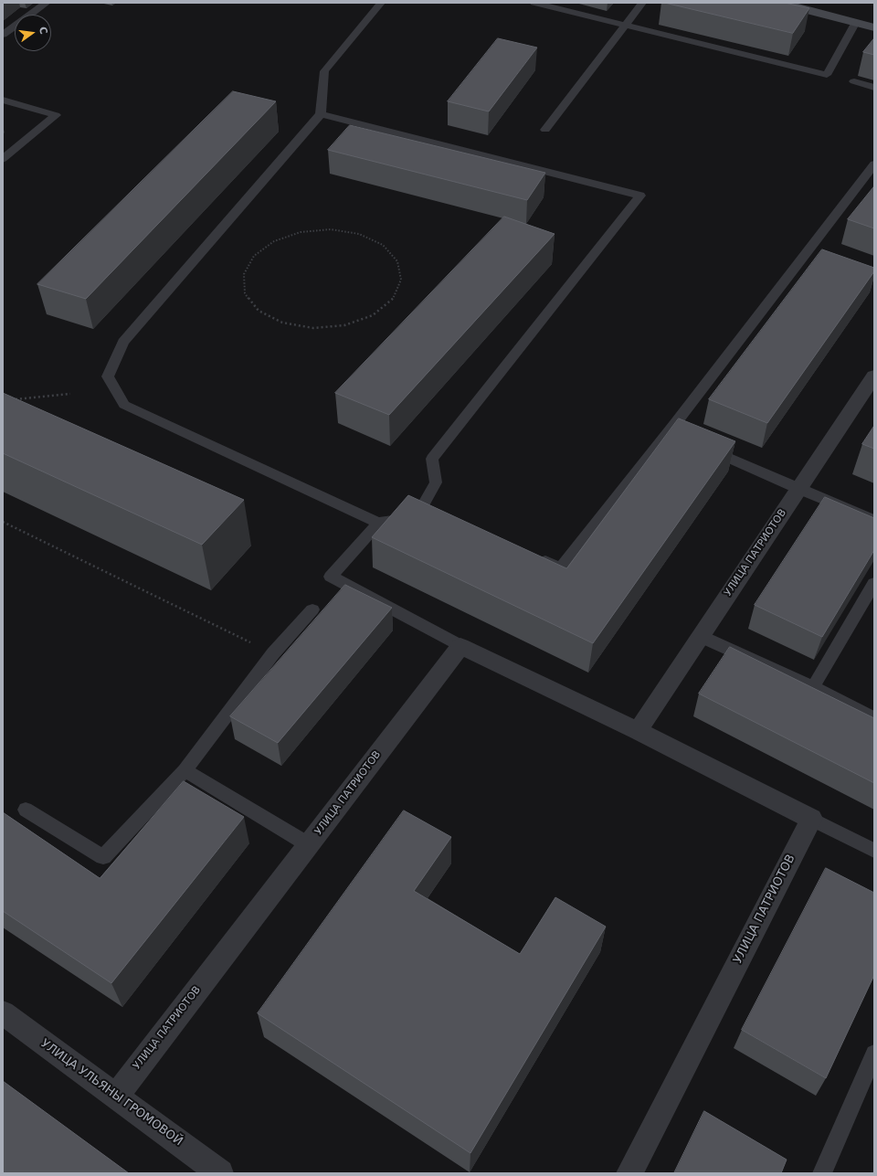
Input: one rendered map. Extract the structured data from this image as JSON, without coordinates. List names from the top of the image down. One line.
{"streets":{"street":["УЛИЦА ПАТРИОТОВ","УЛИЦА УЛЬЯНЫ ГРОМОВОЙ"]},"crossings":[["УЛИЦА ПАТРИОТОВ","УЛИЦА УЛЬЯНЫ ГРОМОВОЙ"]],"north":"right"}
